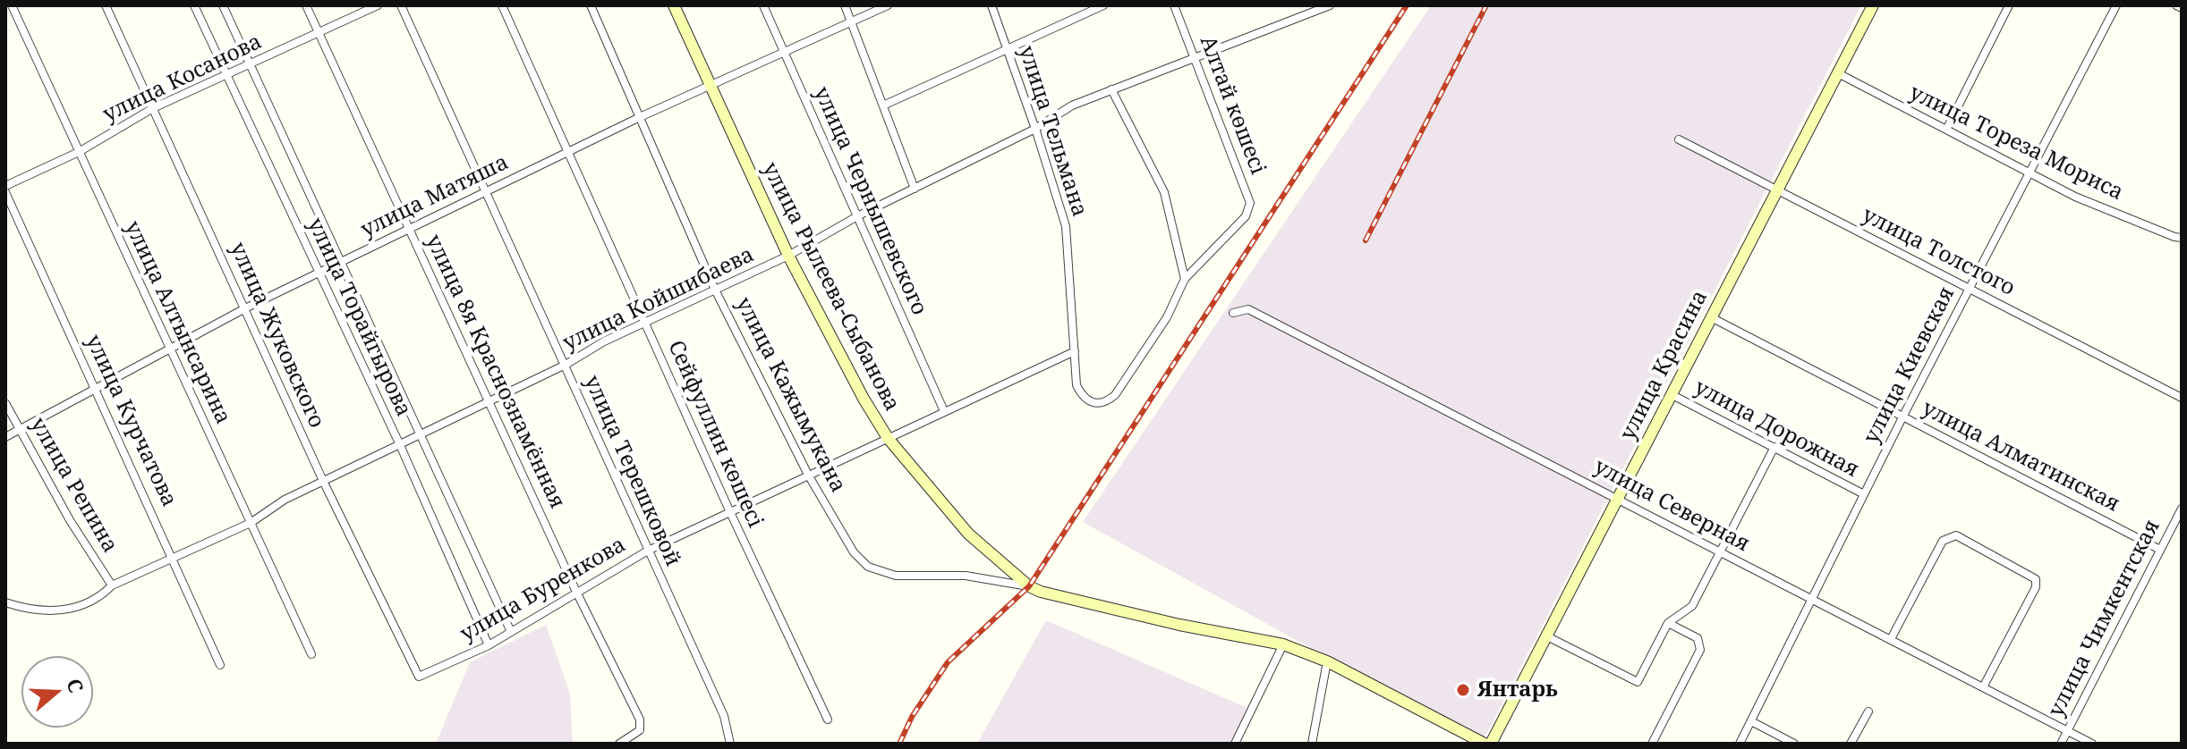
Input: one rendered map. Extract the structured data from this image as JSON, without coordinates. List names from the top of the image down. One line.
{"streets":{"street":["улица Косанова","Алтай көшесі","улица Тельмана","улица Тореза Мориса","улица Матяша","улица Чернышевского","улица Толстого","улица Рылеева-Сыбанова","улица Койшибаева","улица Торайгырова","улица Алтынсарина","улица Жуковского","улица Красина","улица Киевская","улица 8я Краснознамённая","улица Кажымукана","улица Курчатова","улица Дорожная","Сейфуллин көшесі","улица Алматинская","улица Терешковой","улица Репина","улица Северная","улица Буренкова","улица Чимкентская"]},"crossings":[["улица Косанова","улица Торайгырова"],["улица Косанова","улица Алтынсарина"],["улица Косанова","улица Жуковского"],["улица Косанова","улица 8я Краснознамённая"],["Алтай көшесі","улица Тельмана"],["Алтай көшесі","улица Койшибаева"],["улица Тельмана","улица Койшибаева"],["улица Тельмана","улица Буренкова"],["улица Тореза Мориса","улица Красина"],["улица Тореза Мориса","улица Киевская"],["улица Матяша","улица Чернышевского"],["улица Матяша","улица Рылеева-Сыбанова"],["улица Матяша","улица Торайгырова"],["улица Матяша","улица Алтынсарина"],["улица Матяша","улица Жуковского"],["улица Матяша","улица 8я Краснознамённая"],["улица Матяша","улица Кажымукана"],["улица Матяша","улица Курчатова"],["улица Матяша","Сейфуллин көшесі"],["улица Матяша","улица Терешковой"],["улица Матяша","улица Репина"],["улица Чернышевского","улица Койшибаева"],["улица Чернышевского","улица Буренкова"],["улица Толстого","улица Красина"],["улица Толстого","улица Киевская"],["улица Рылеева-Сыбанова","улица Койшибаева"],["улица Рылеева-Сыбанова","улица Кажымукана"],["улица Рылеева-Сыбанова","улица Буренкова"],["улица Койшибаева","улица Торайгырова"],["улица Койшибаева","улица Алтынсарина"],["улица Койшибаева","улица Жуковского"],["улица Койшибаева","улица 8я Краснознамённая"],["улица Койшибаева","улица Кажымукана"],["улица Койшибаева","улица Курчатова"],["улица Койшибаева","Сейфуллин көшесі"],["улица Койшибаева","улица Терешковой"],["улица Койшибаева","улица Репина"],["улица Торайгырова","улица Буренкова"],["улица Жуковского","улица Буренкова"],["улица Красина","улица Дорожная"],["улица Красина","улица Алматинская"],["улица Красина","улица Северная"],["улица Киевская","улица Дорожная"],["улица Киевская","улица Алматинская"],["улица Киевская","улица Северная"],["улица 8я Краснознамённая","улица Буренкова"],["улица Кажымукана","улица Буренкова"],["Сейфуллин көшесі","улица Буренкова"],["улица Алматинская","улица Чимкентская"],["улица Терешковой","улица Буренкова"],["улица Северная","улица Чимкентская"]],"places":["Янтарь"],"north":"right"}
